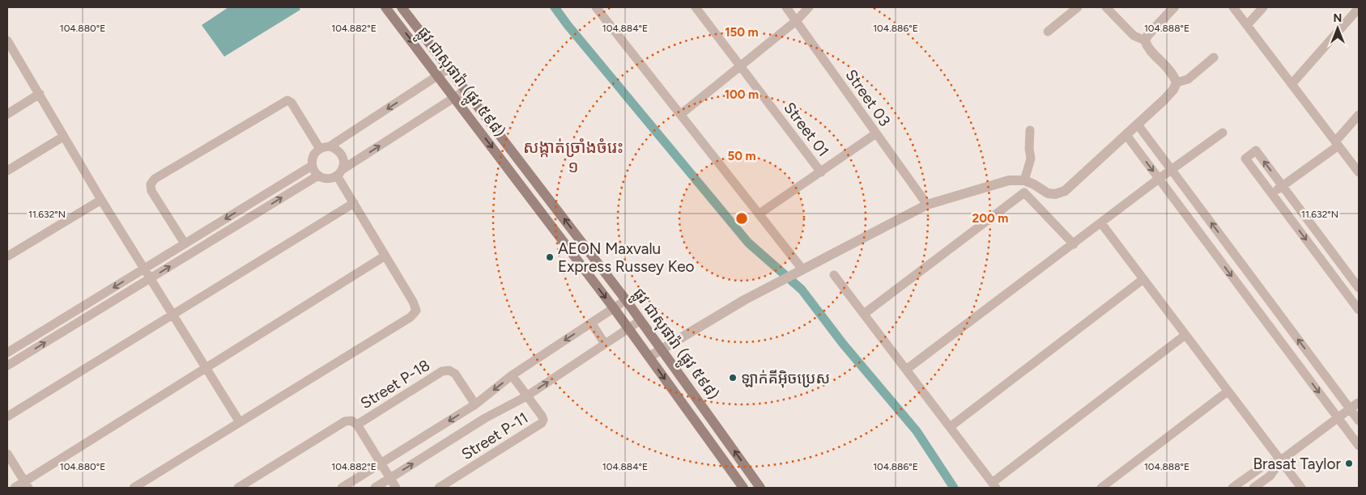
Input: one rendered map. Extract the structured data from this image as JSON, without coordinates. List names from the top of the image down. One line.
{"streets":{"main road":["ផ្លូវ ជាសុផារ៉ា (ផ្លូវ ៥៩៨)"],"street":["Street 03","Street 01","Street P-18","Street P-11"]},"districts":["សង្កាត់ច្រាំងចំរេះ ១"],"places":["AEON Maxvalu Express Russey Keo","ឡាក់គីអ៊ិចប្រេស","Brasat Taylor"],"north":"top","coordinates":["104.880°E","104.882°E","104.884°E","104.886°E","104.888°E","11.632°N"],"rings":["150 m","100 m","50 m","200 m"]}
